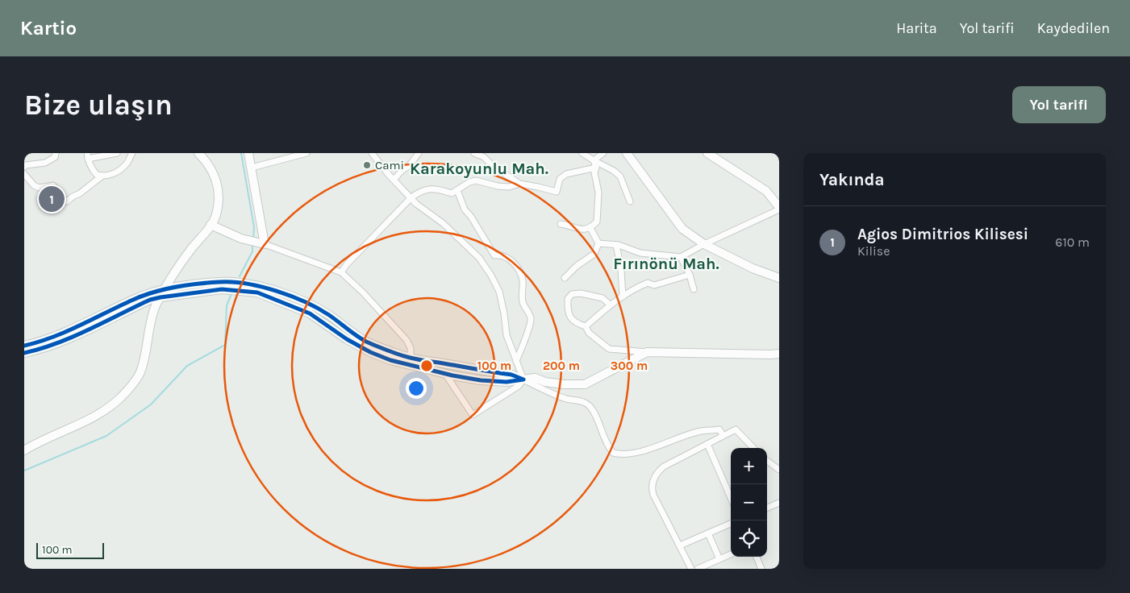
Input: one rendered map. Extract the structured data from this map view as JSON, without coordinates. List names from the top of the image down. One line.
{"districts":["Karakoyunlu Mah.","Fırınönü Mah."],"places":["Cami"],"scale_bar":"100 m","page":{"header":"Kartio","nav":["Harita","Yol tarifi","Kaydedilen"],"buttons":"Yol tarifi","title":"Bize ulaşın","heading":"Yakında","pins":"1","list":[{"mark":"1","name":"Agios Dimitrios Kilisesi","note":"Kilise","value":"610 m"}],"map_buttons":["+","−"],"scale":"100 m"},"rings":["100 m","200 m","300 m"]}
